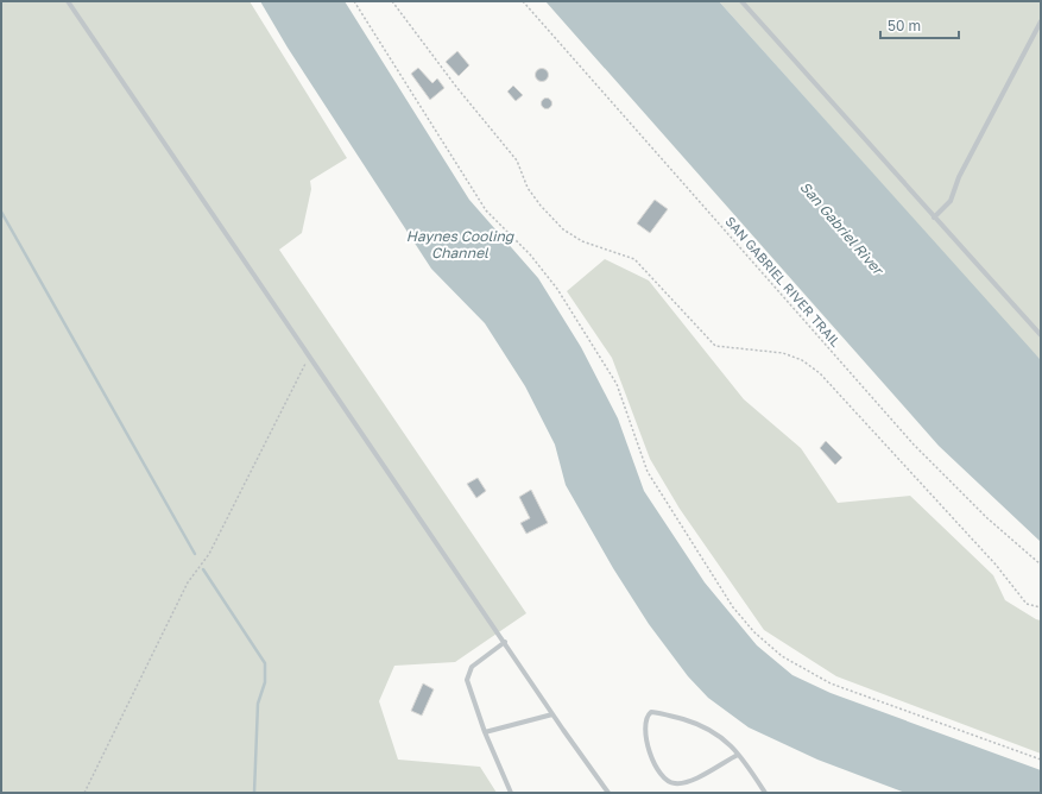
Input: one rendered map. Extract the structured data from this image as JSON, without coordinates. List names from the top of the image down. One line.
{"streets":{"path":["SAN GABRIEL RIVER TRAIL"]},"water":["San Gabriel River","Haynes Cooling Channel"],"scale_bar":"50 m"}
